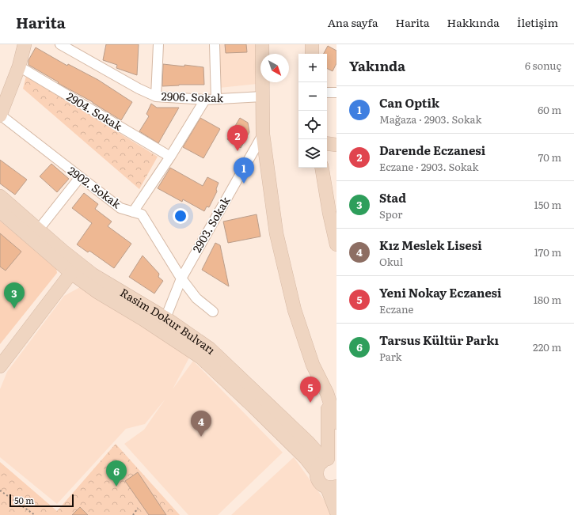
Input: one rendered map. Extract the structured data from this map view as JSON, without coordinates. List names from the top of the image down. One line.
{"streets":{"main road":["Rasim Dokur Bulvarı"],"street":["2906. Sokak","2904. Sokak","2902. Sokak","2903. Sokak"]},"crossings":[["2902. Sokak","2903. Sokak"],["2903. Sokak","Rasim Dokur Bulvarı"]],"scale_bar":"50 m","north":"bottom right","page":{"header":"Harita","nav":["Ana sayfa","Harita","Hakkında","İletişim"],"heading":["Yakında","6 sonuç"],"map_buttons":["+","−"],"list":[{"mark":"1","name":"Can Optik","note":"Mağaza · 2903. Sokak","value":"60 m"},{"mark":"2","name":"Darende Eczanesi","note":"Eczane · 2903. Sokak","value":"70 m"},{"mark":"3","name":"Stad","note":"Spor","value":"150 m"},{"mark":"4","name":"Kız Meslek Lisesi","note":"Okul","value":"170 m"},{"mark":"5","name":"Yeni Nokay Eczanesi","note":"Eczane","value":"180 m"},{"mark":"6","name":"Tarsus Kültür Parkı","note":"Park","value":"220 m"}],"pins":["2","1","3","5","4","6"],"scale":"50 m"}}
